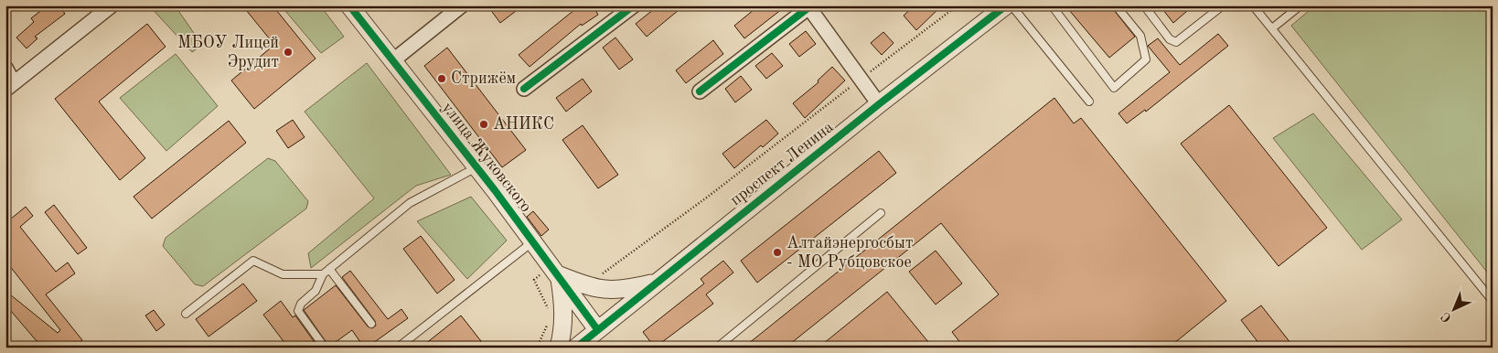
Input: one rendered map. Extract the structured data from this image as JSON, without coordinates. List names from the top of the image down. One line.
{"streets":{"street":["улица Жуковского","проспект Ленина"]},"crossings":[["улица Жуковского","проспект Ленина"]],"places":["МБОУ Лицей Эрудит","Стрижём","АНИКС","Алтайэнергосбыт - МО Рубцовское"],"north":"bottom left"}
